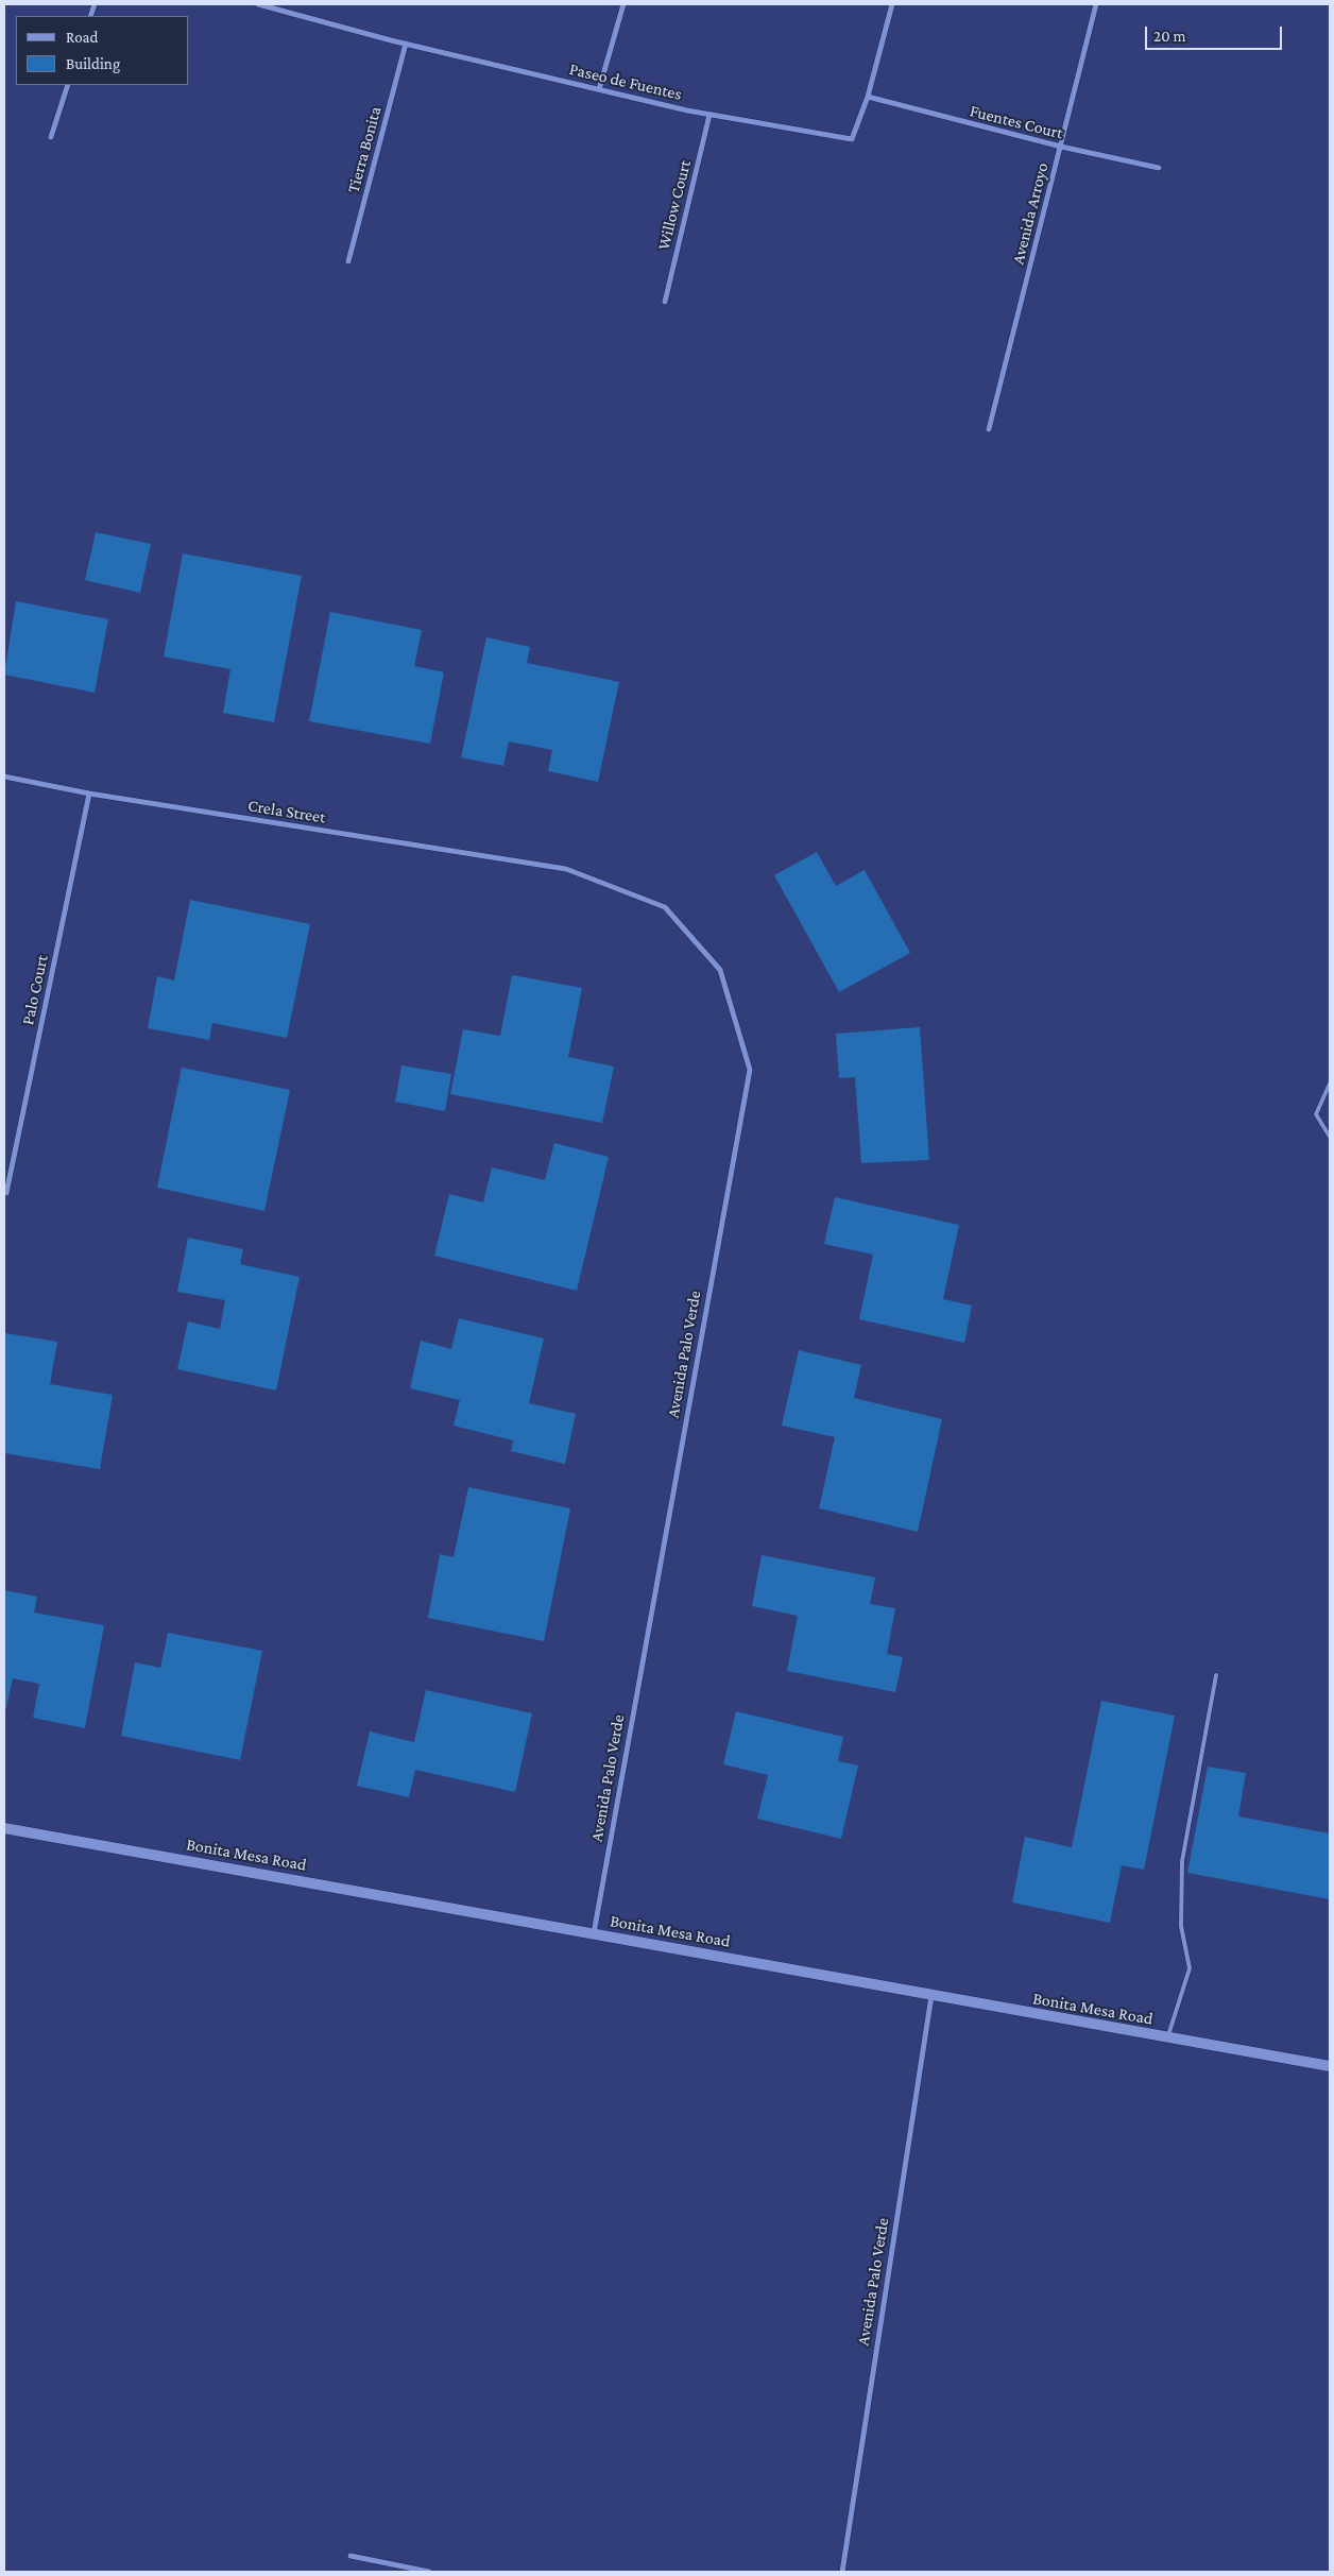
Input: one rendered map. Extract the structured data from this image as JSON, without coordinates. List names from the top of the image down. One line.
{"streets":{"street":["Paseo de Fuentes","Fuentes Court","Tierra Bonita","Willow Court","Avenida Arroyo","Crela Street","Palo Court","Avenida Palo Verde","Bonita Mesa Road"]},"crossings":[["Paseo de Fuentes","Fuentes Court"],["Paseo de Fuentes","Tierra Bonita"],["Paseo de Fuentes","Willow Court"],["Fuentes Court","Avenida Arroyo"],["Crela Street","Palo Court"],["Crela Street","Avenida Palo Verde"],["Avenida Palo Verde","Bonita Mesa Road"]],"legend":["Road","Building"],"scale_bar":"20 m"}
